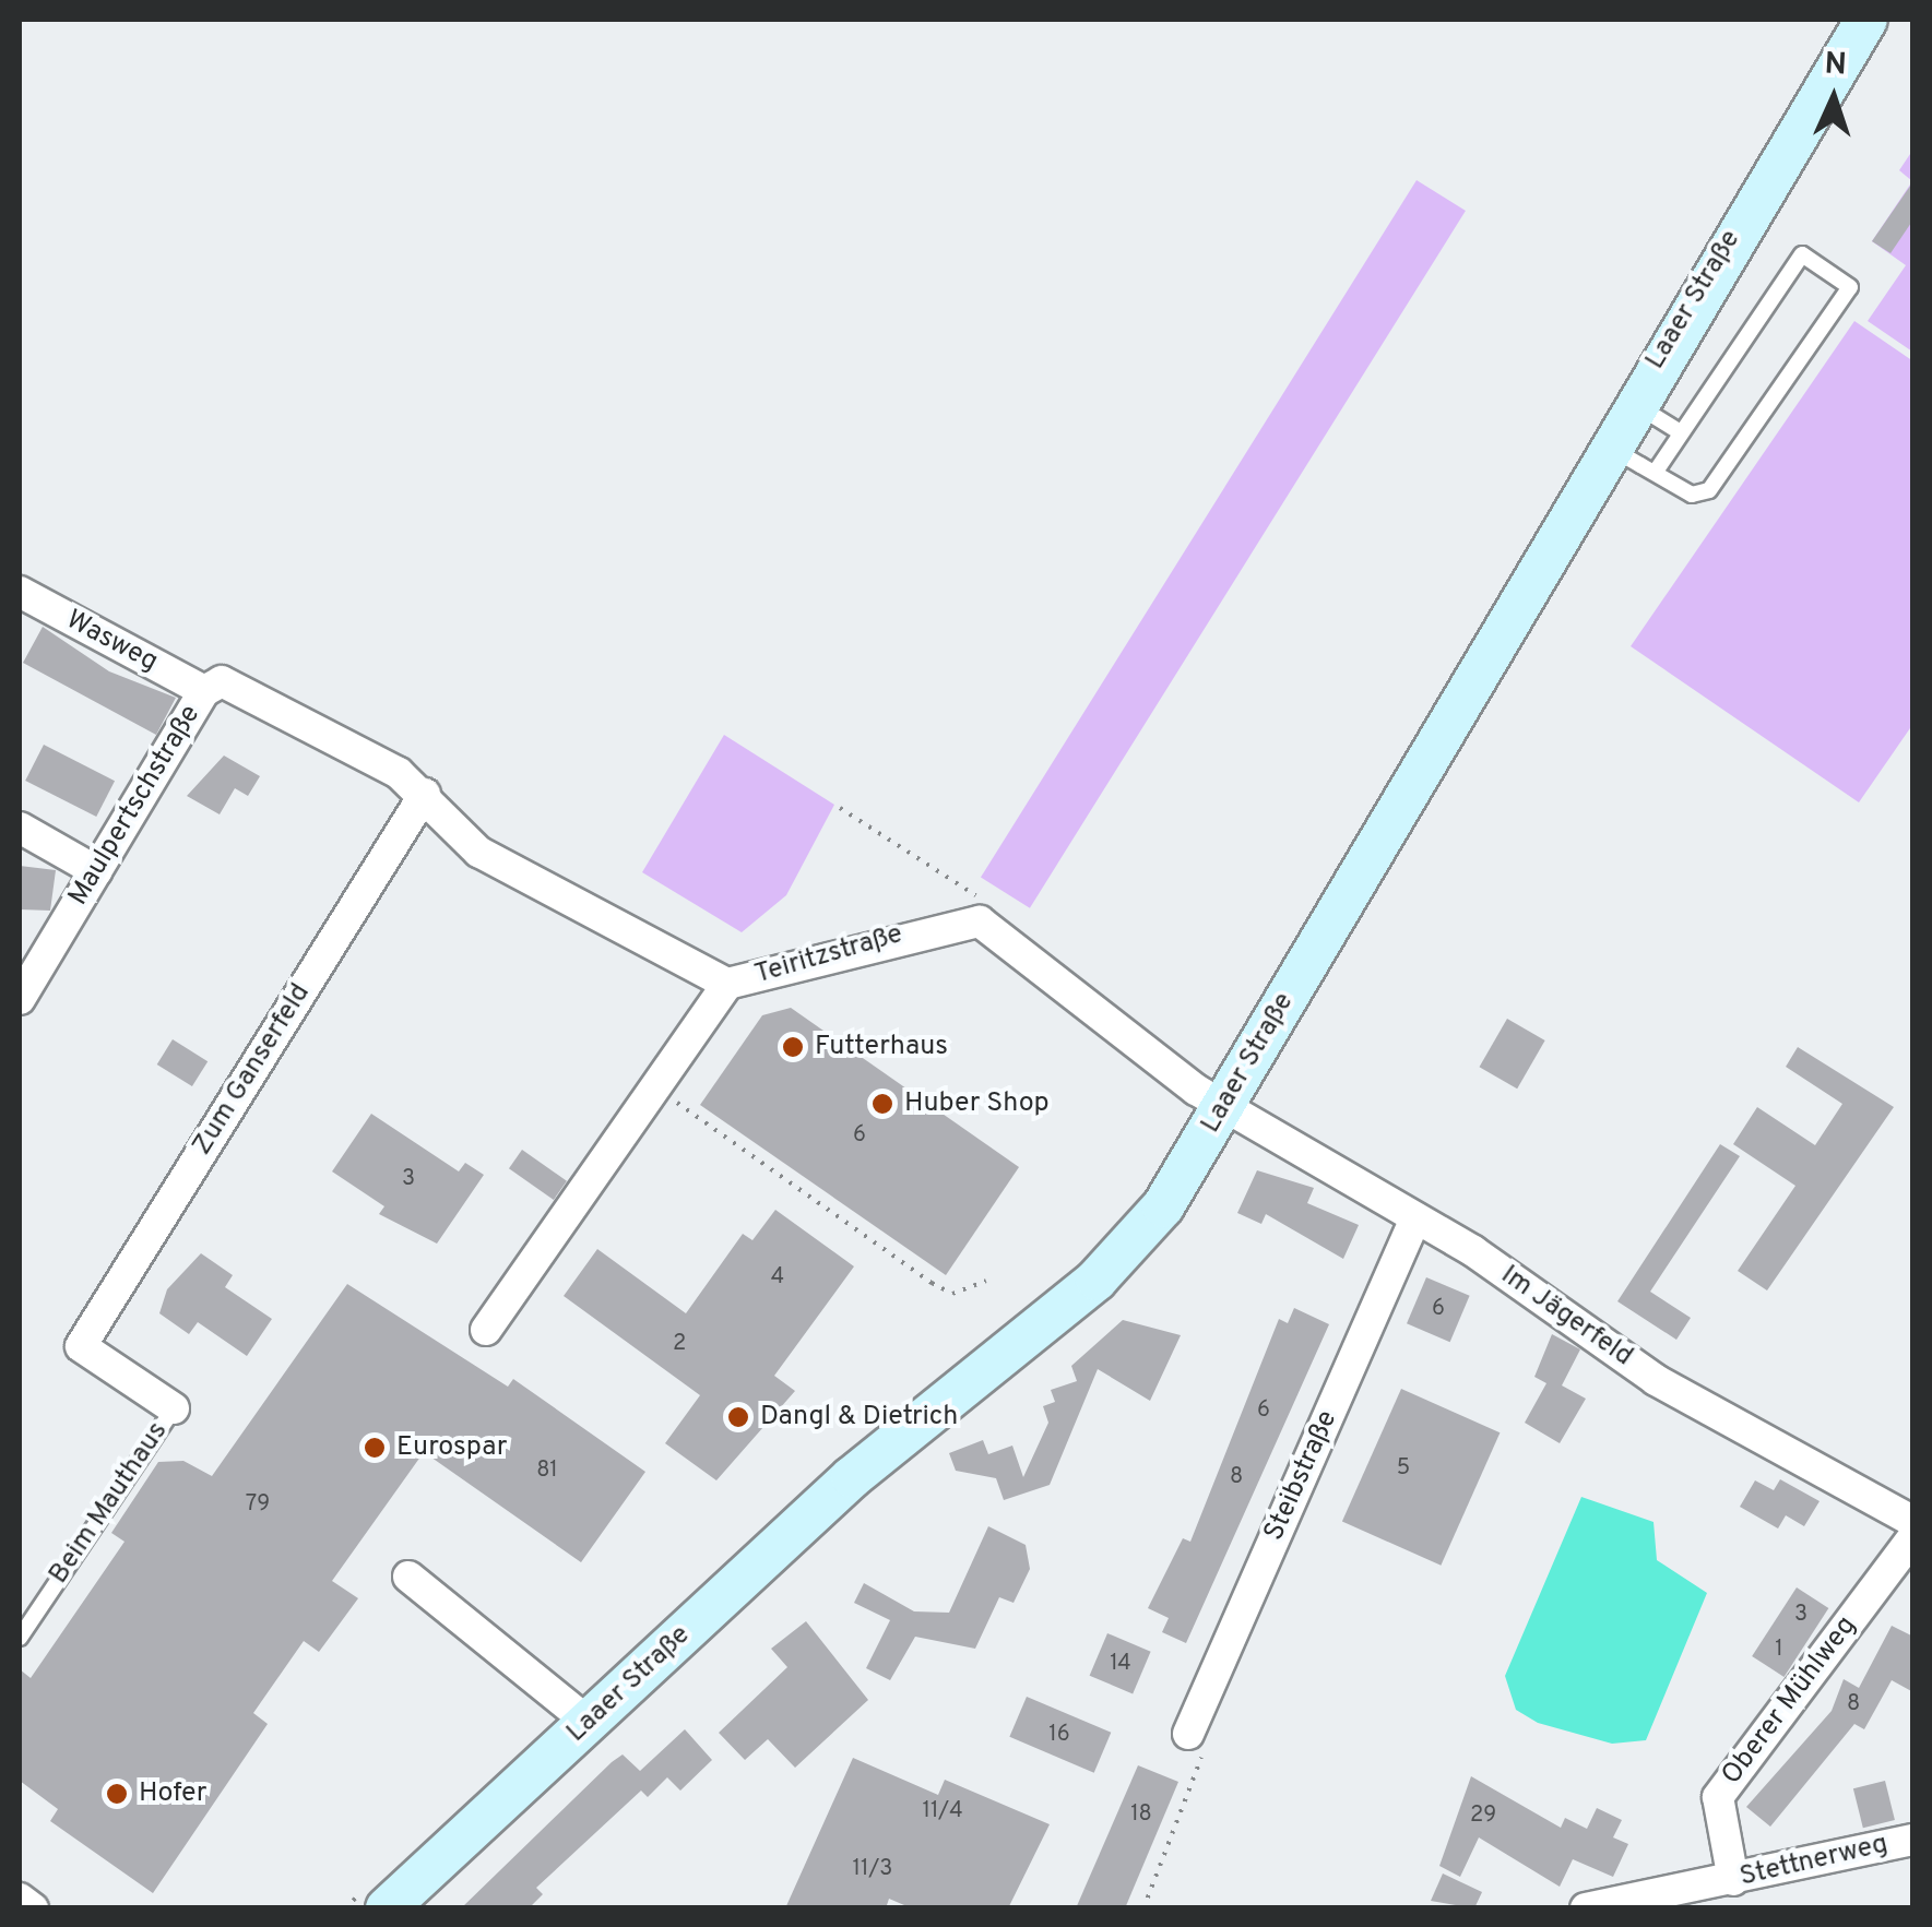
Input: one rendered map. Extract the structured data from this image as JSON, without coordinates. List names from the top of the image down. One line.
{"streets":{"street":["Laaer Straße","Wasweg","Maulpertschstraße","Teiritzstraße","Zum Ganserfeld","Im Jägerfeld","Steibstraße","Beim Mauthaus","Oberer Mühlweg","Stettnerweg"]},"crossings":[["Laaer Straße","Im Jägerfeld"],["Wasweg","Maulpertschstraße"],["Maulpertschstraße","Teiritzstraße"],["Maulpertschstraße","Zum Ganserfeld"],["Zum Ganserfeld","Beim Mauthaus"],["Im Jägerfeld","Steibstraße"],["Oberer Mühlweg","Stettnerweg"]],"places":["Futterhaus","Huber Shop","Dangl & Dietrich","Eurospar","Hofer"],"house_numbers":["6","3","4","6","2","6","5","81","8","79","3","1","14","8","16","11/4","18","29","11/3"],"north":"top"}
